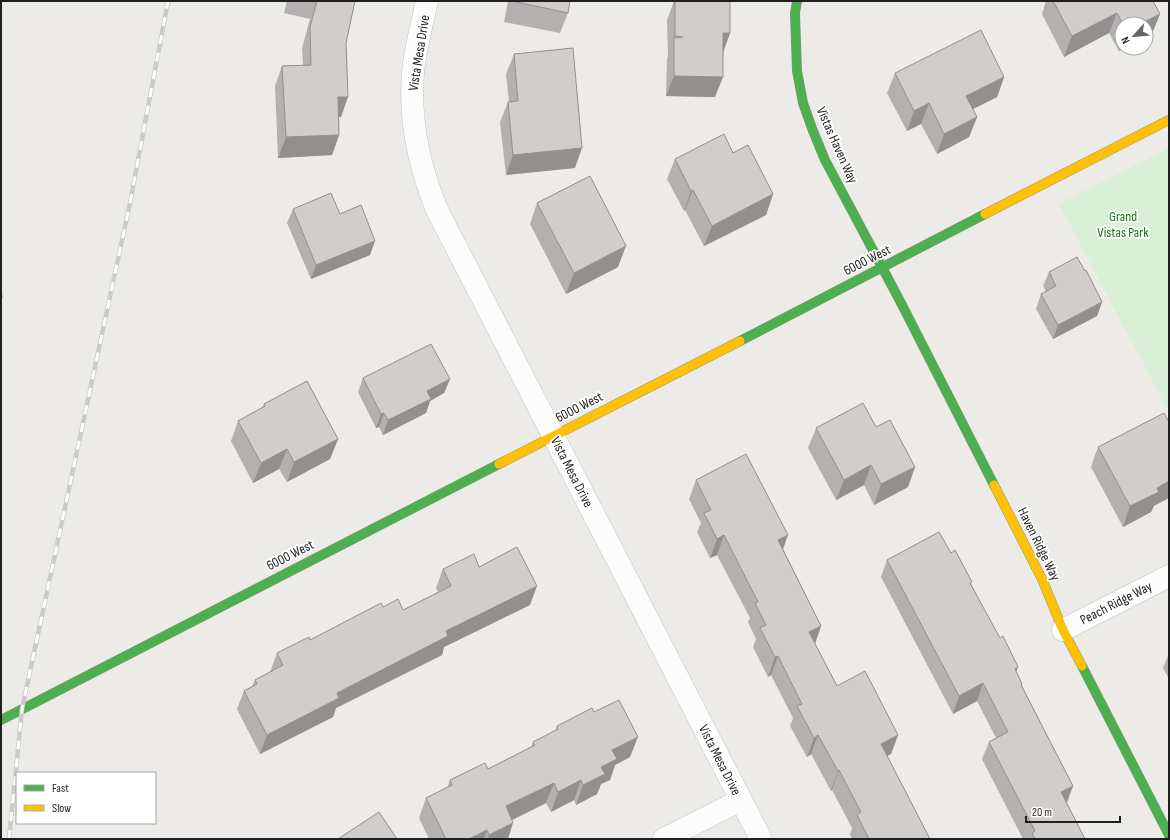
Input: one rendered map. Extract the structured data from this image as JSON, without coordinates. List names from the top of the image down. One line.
{"streets":{"street":["Vista Mesa Drive","Vistas Haven Way","6000 West","Haven Ridge Way","Peach Ridge Way"]},"crossings":[["Vista Mesa Drive","6000 West"],["Vistas Haven Way","6000 West"],["Vistas Haven Way","Haven Ridge Way"],["6000 West","Haven Ridge Way"],["Haven Ridge Way","Peach Ridge Way"]],"parks":["Grand Vistas Park"],"legend":["Fast","Slow"],"scale_bar":"20 m","north":"bottom left"}
